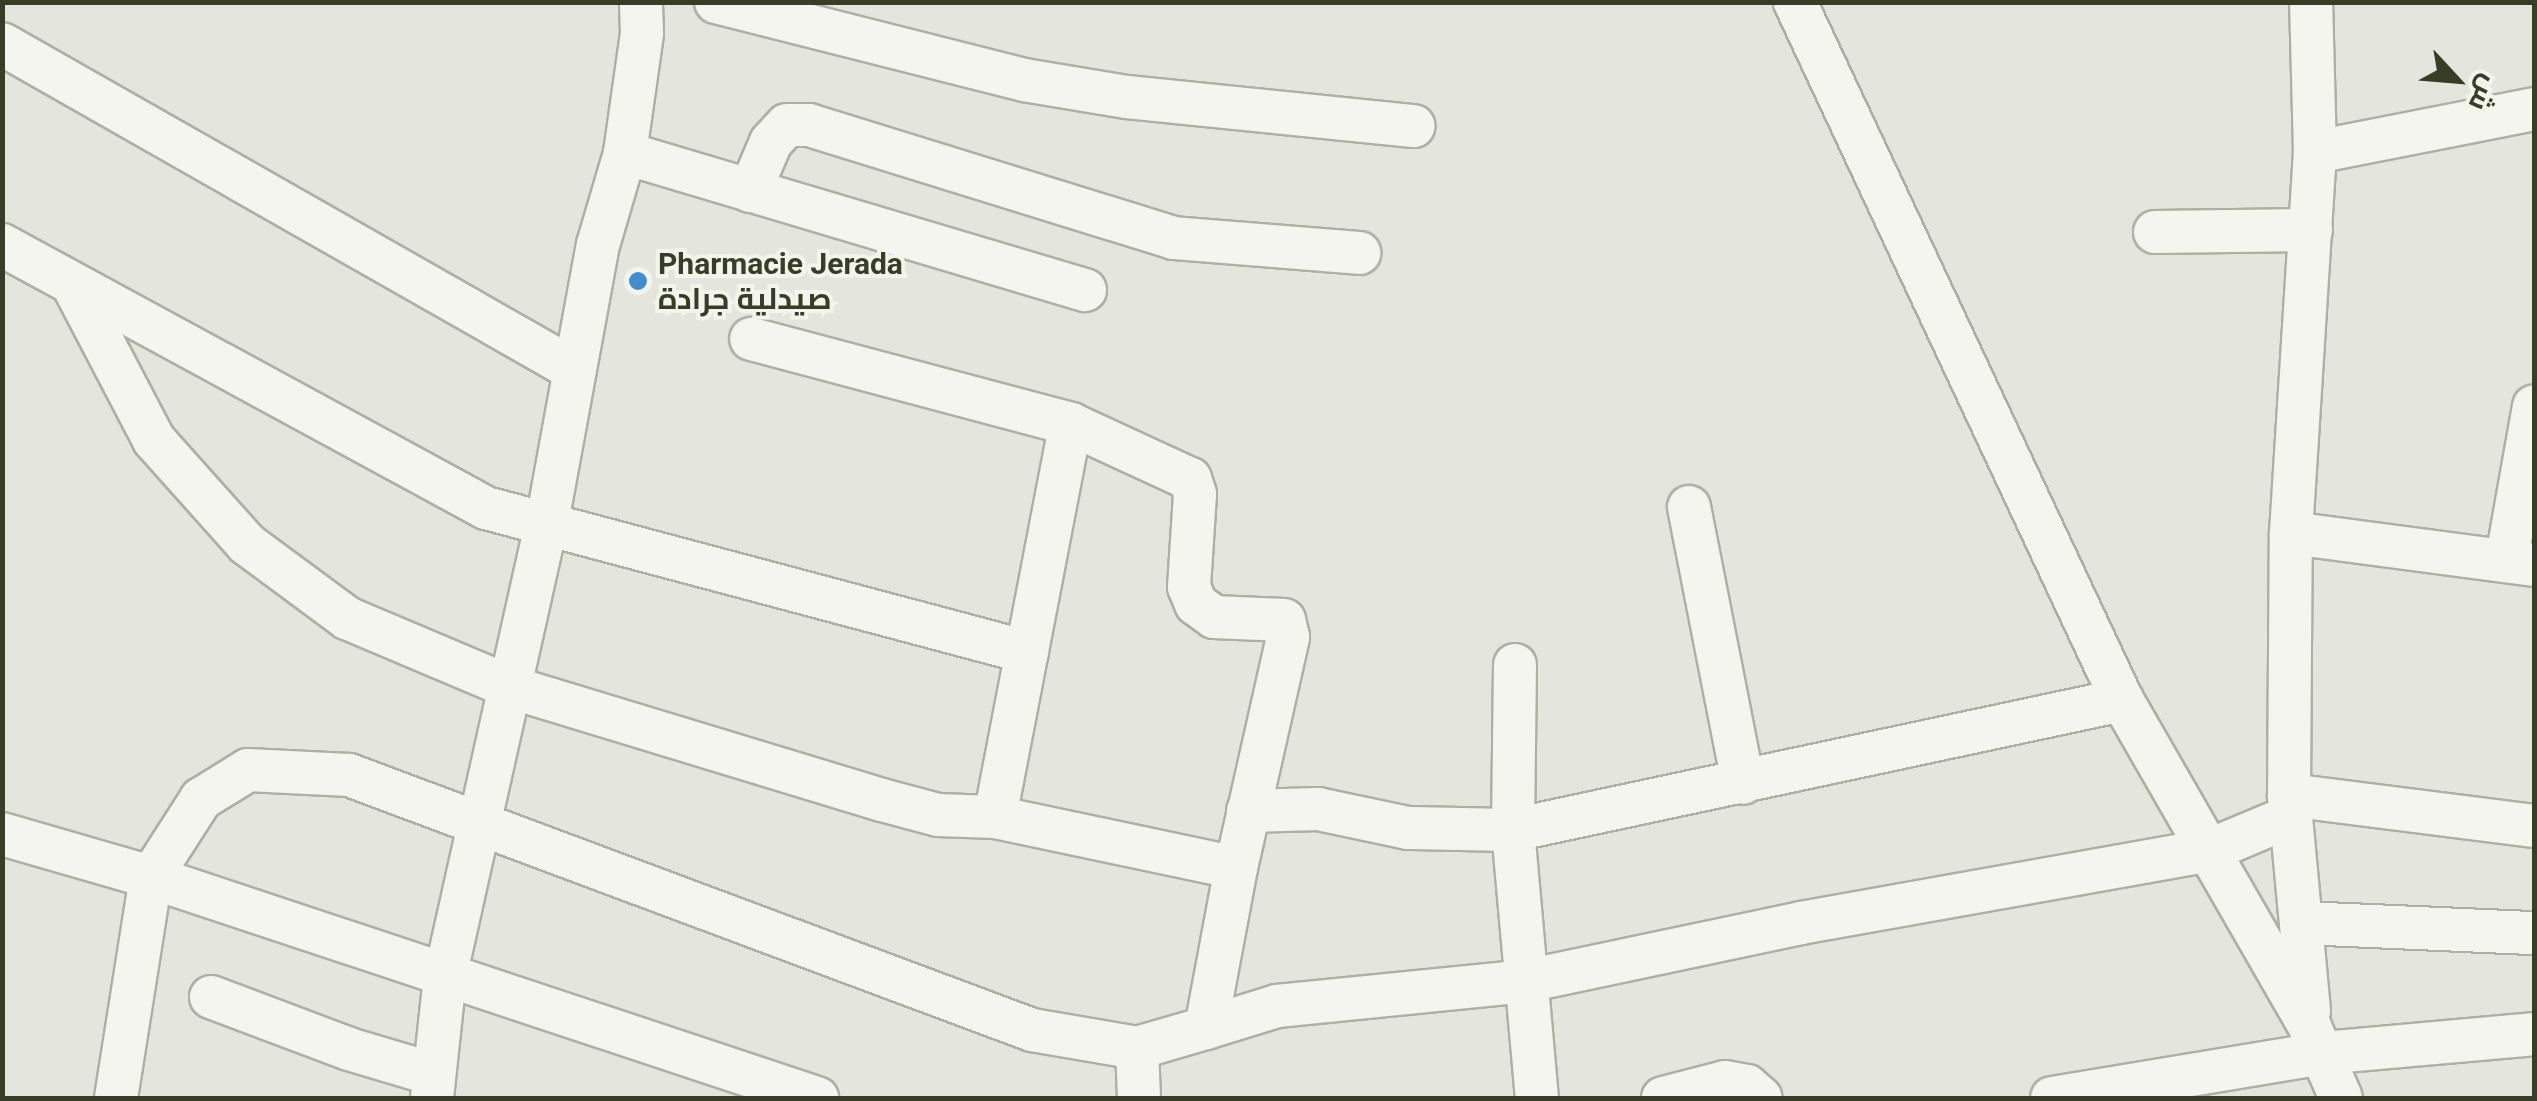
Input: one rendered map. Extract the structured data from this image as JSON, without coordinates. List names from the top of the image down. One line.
{"places":["Pharmacie Jerada صيدلية جرادة"],"north":"bottom right"}
